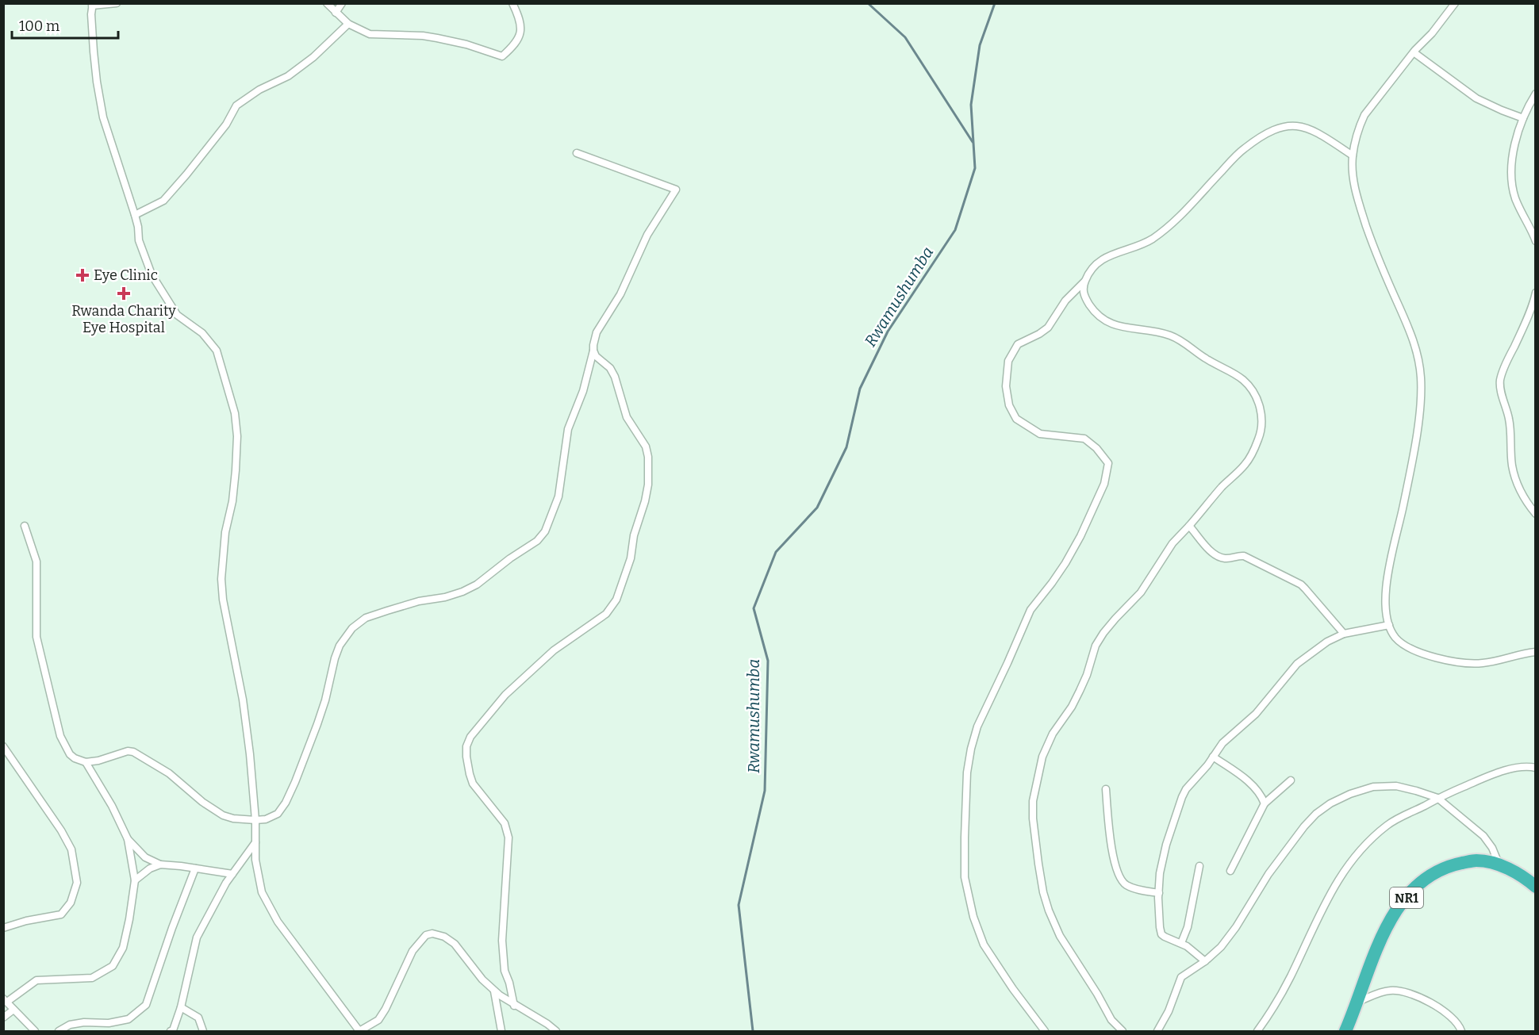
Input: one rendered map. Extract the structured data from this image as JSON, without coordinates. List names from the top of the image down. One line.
{"streets":{"highway":["NR1"]},"water":["Rwamushumba"],"places":{"health":["Eye Clinic","Rwanda Charity Eye Hospital"]},"scale_bar":"100 m"}
